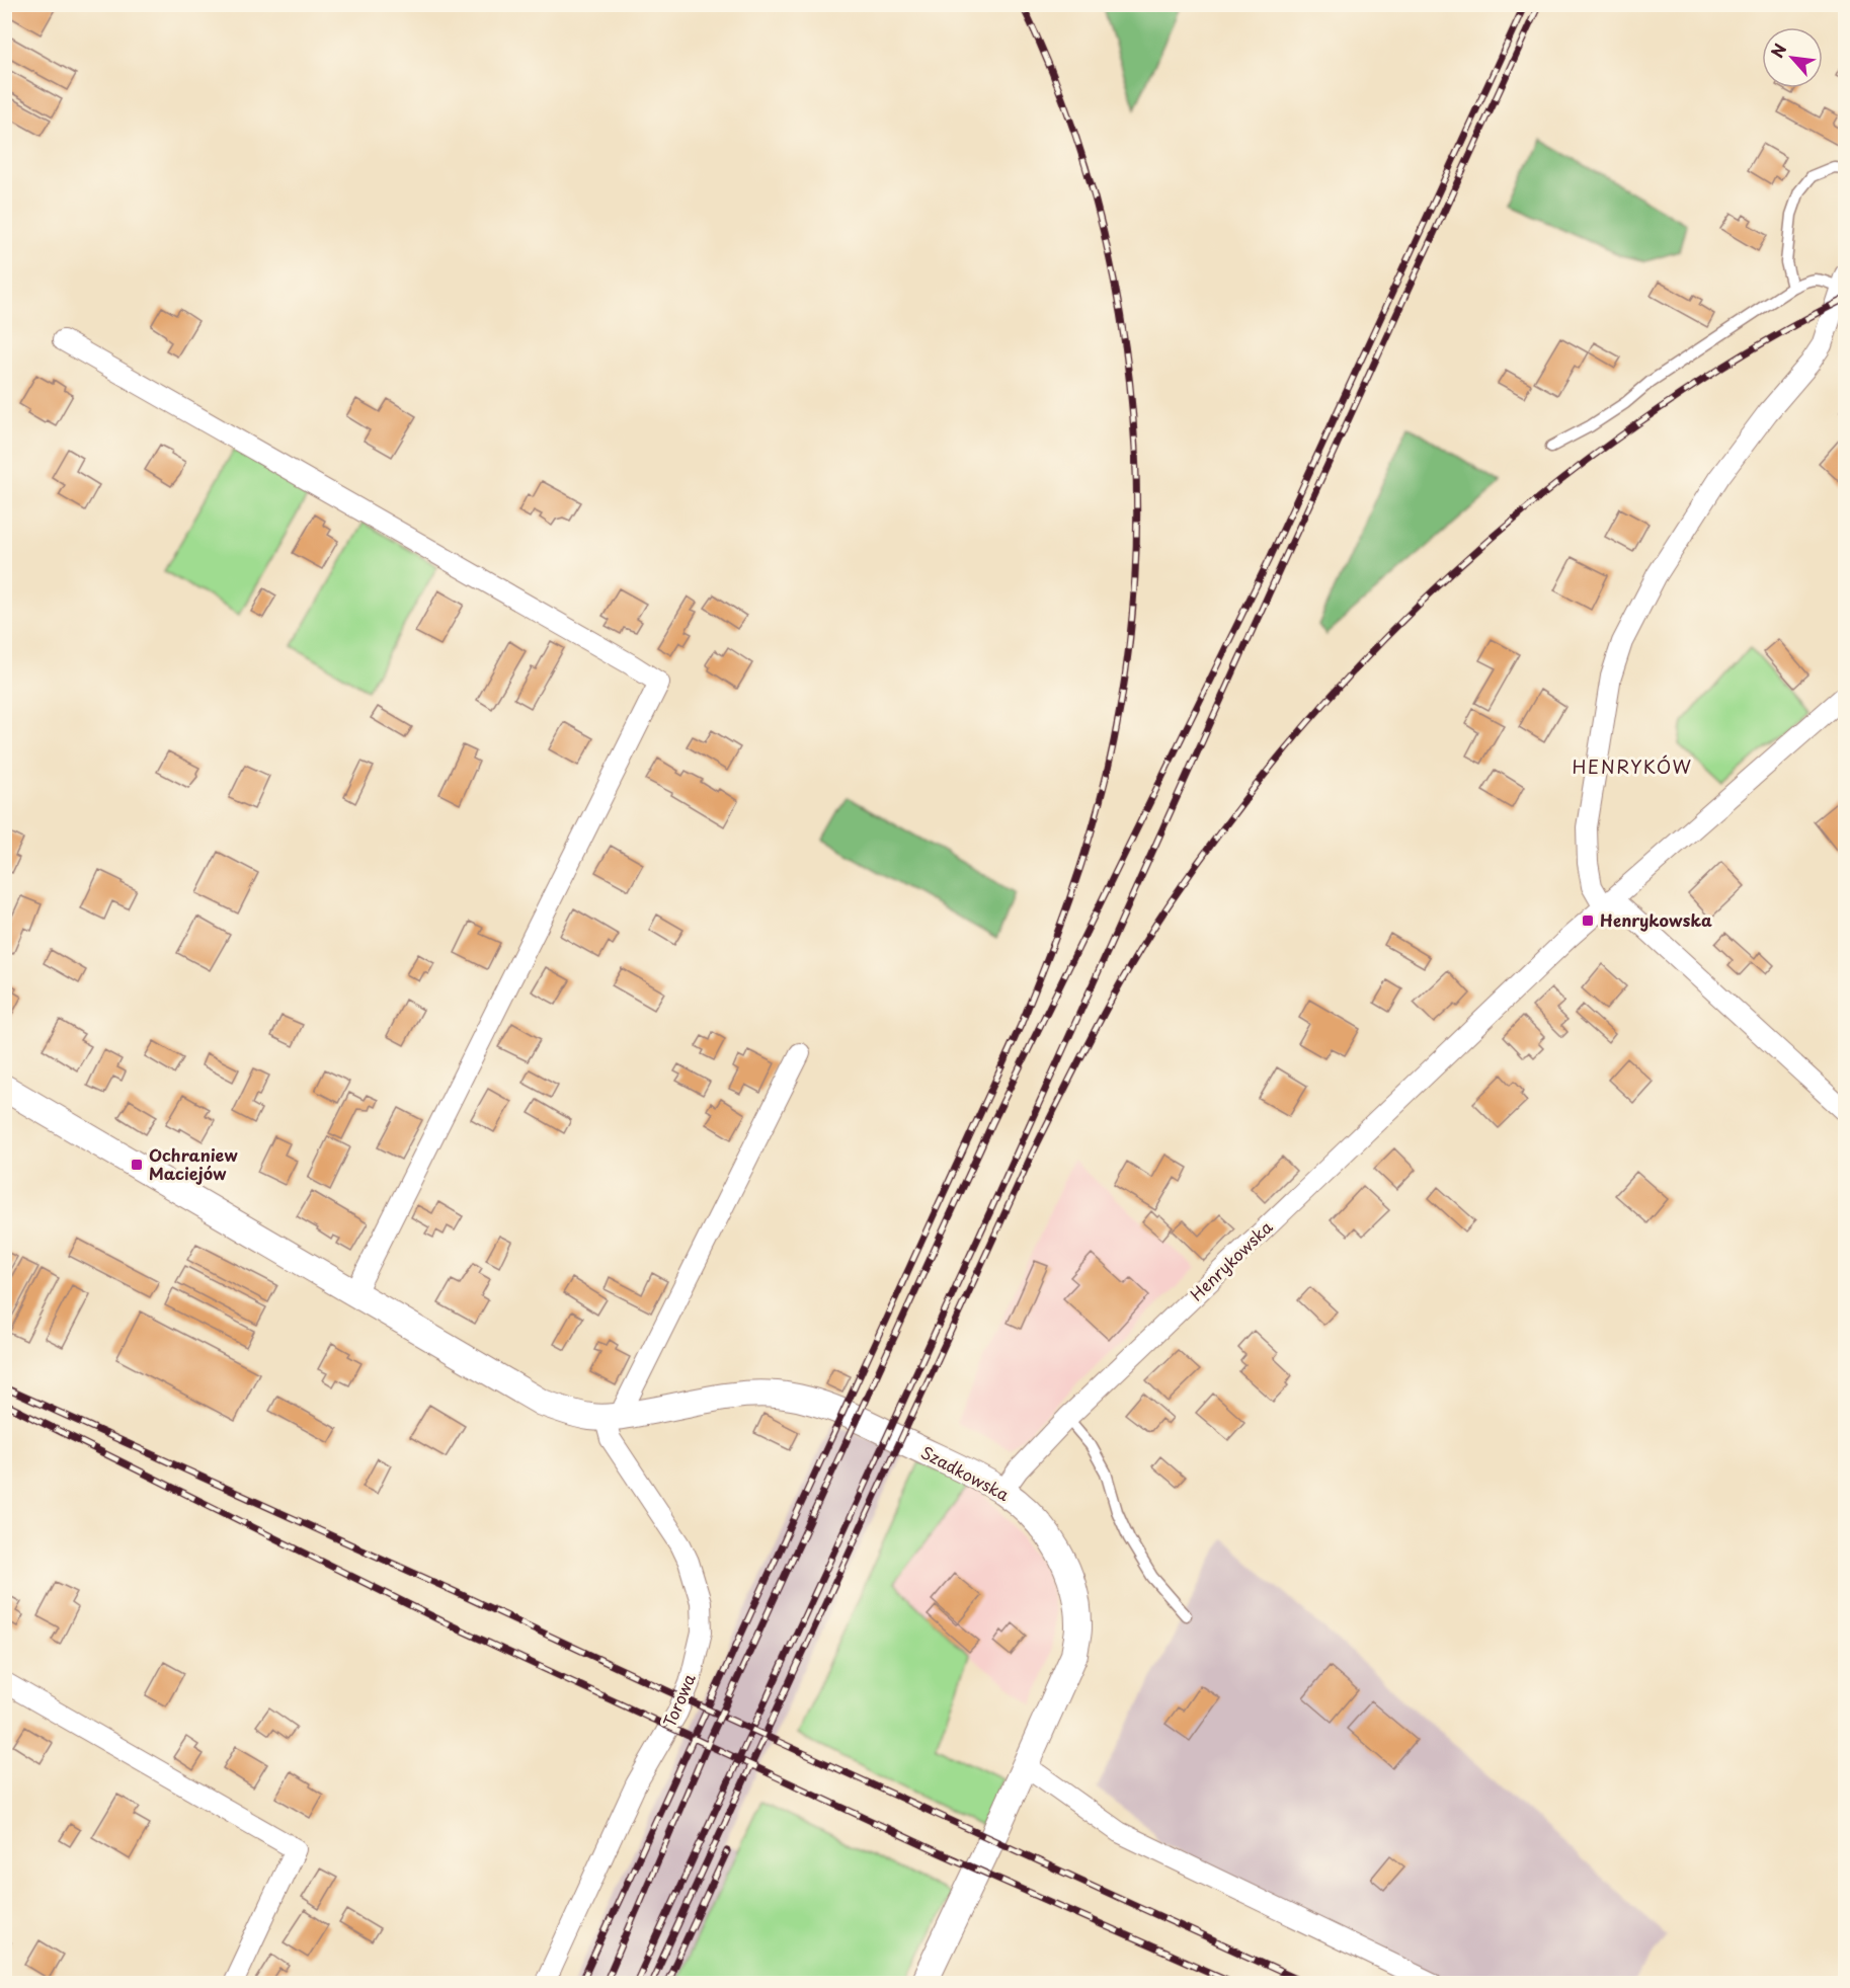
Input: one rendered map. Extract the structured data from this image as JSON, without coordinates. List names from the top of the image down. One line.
{"streets":{"street":["Henrykowska","Szadkowska","Torowa"]},"crossings":[["Henrykowska","Szadkowska"],["Szadkowska","Torowa"]],"districts":["HENRYKÓW"],"places":{"transit":["Henrykowska","Ochraniew Maciejów"]},"north":"top left"}
